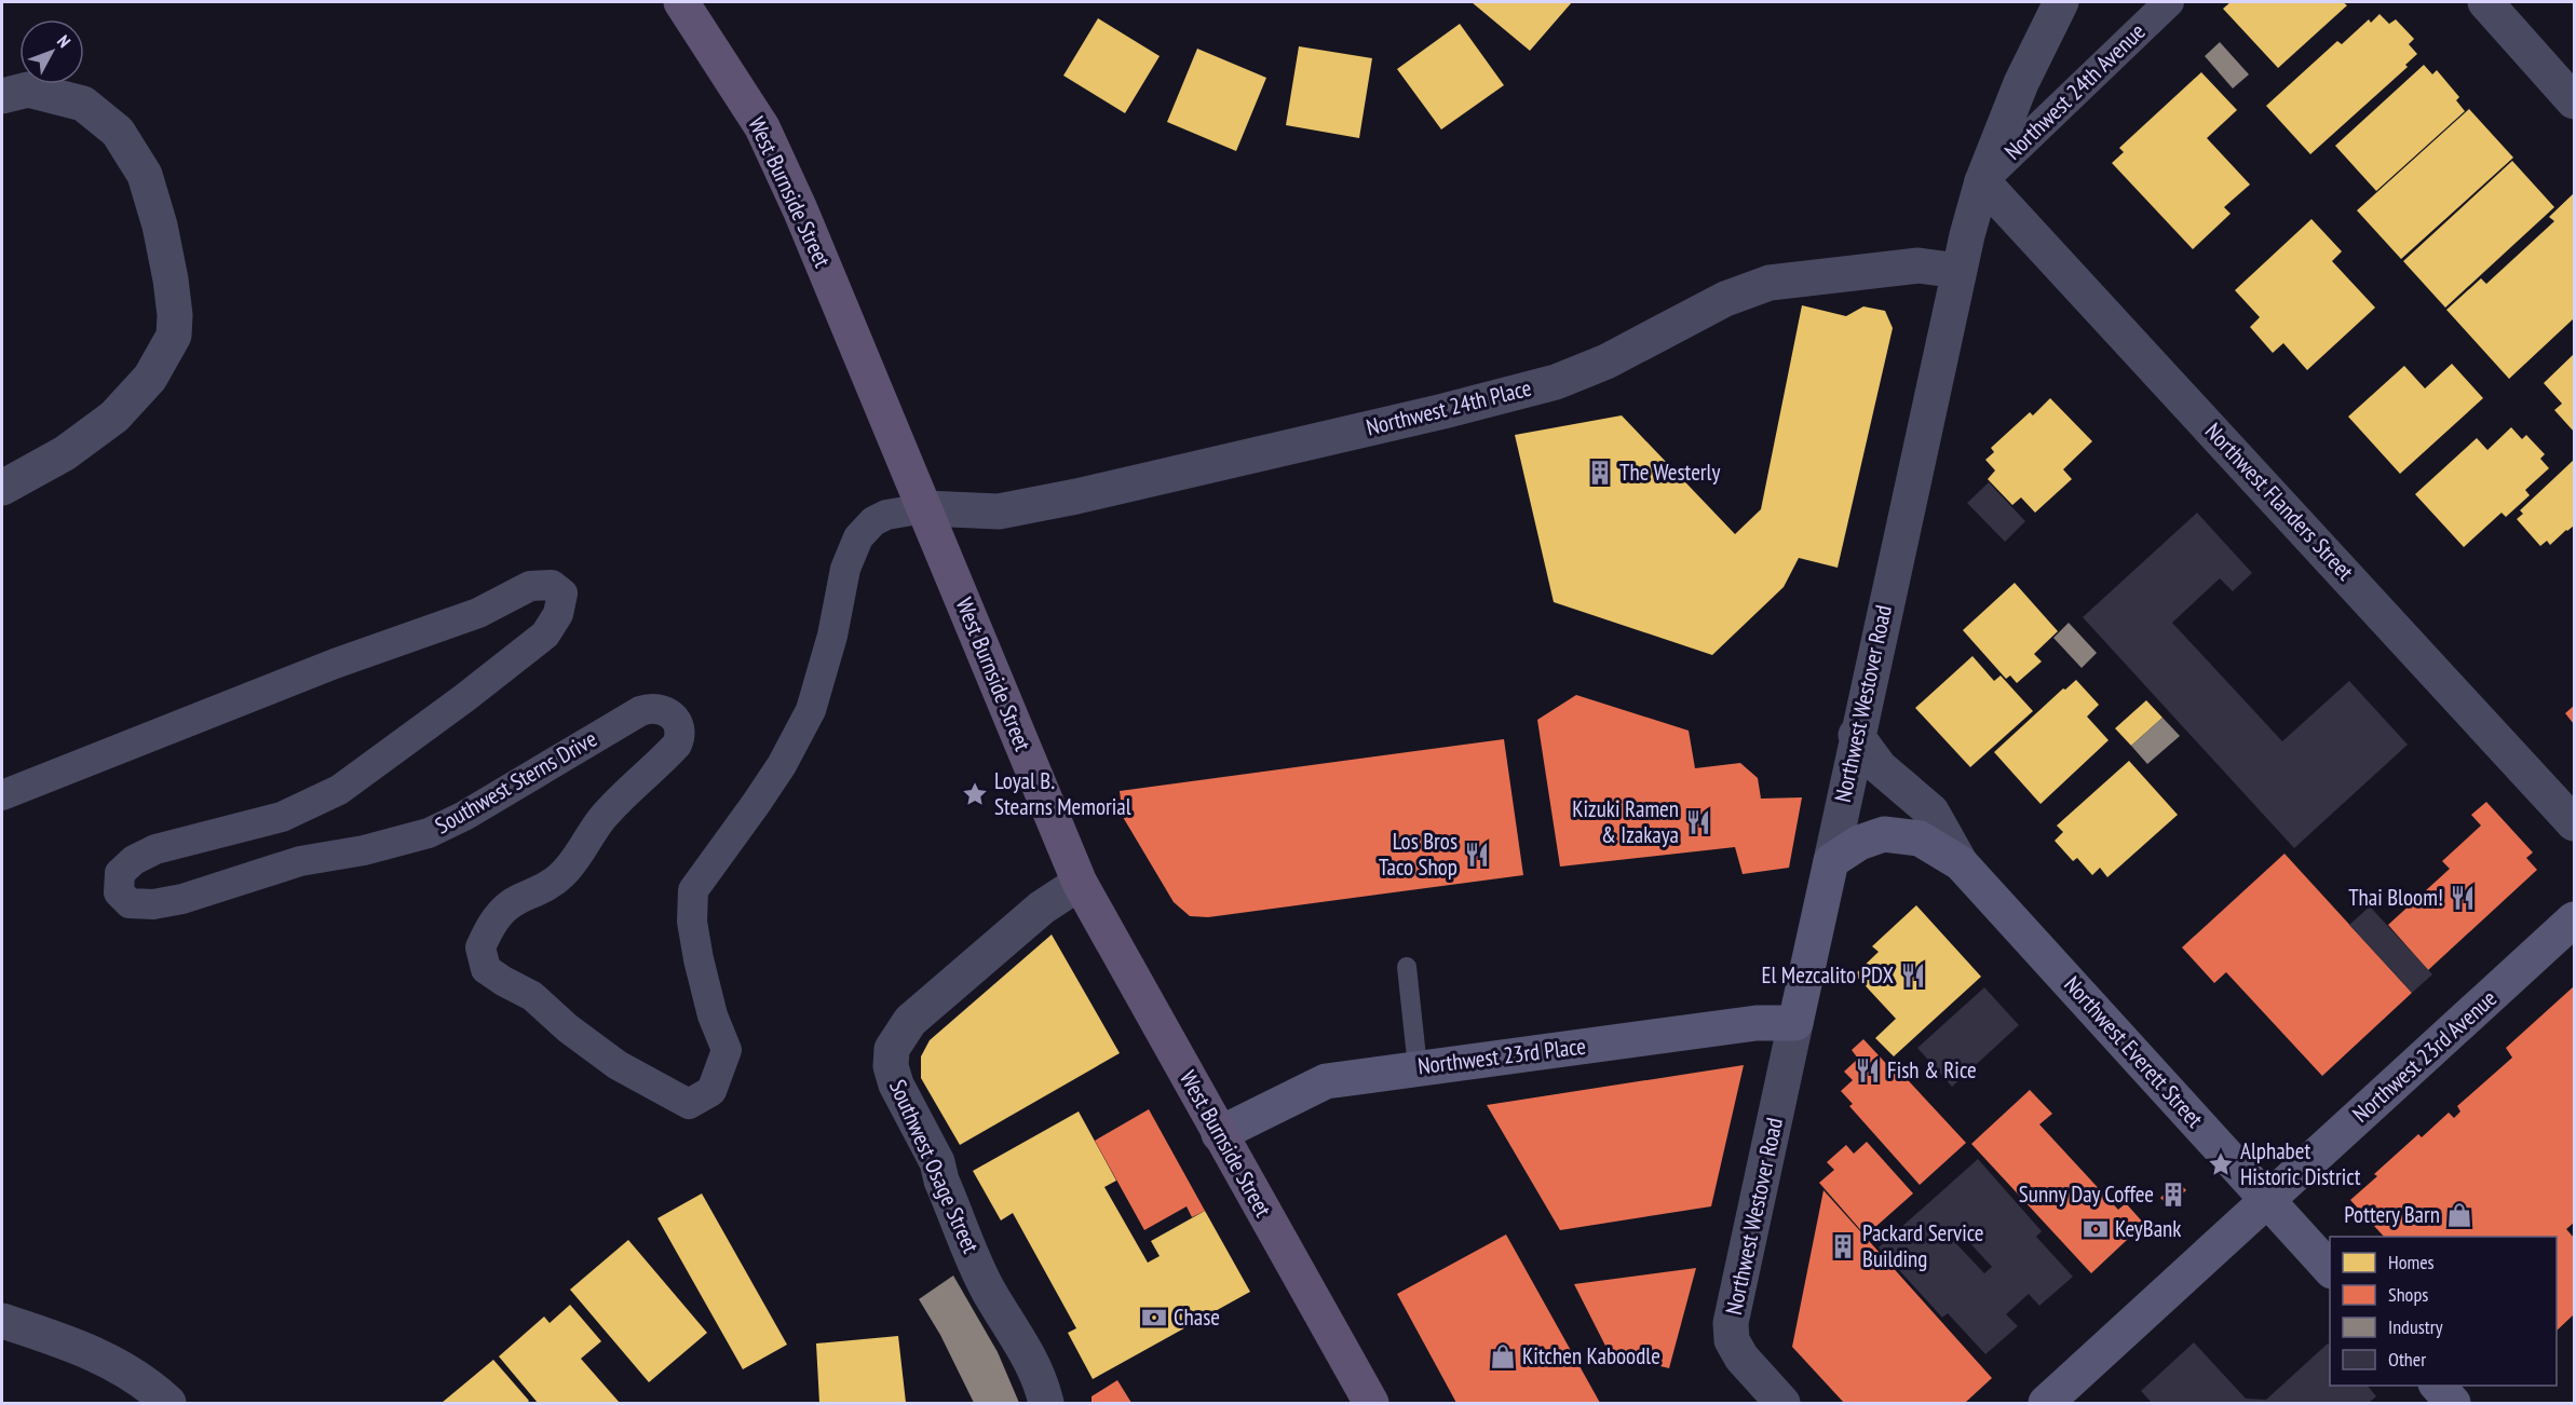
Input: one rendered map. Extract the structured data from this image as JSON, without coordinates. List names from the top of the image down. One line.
{"streets":{"main road":["West Burnside Street","Northwest Westover Road","Northwest Everett Street","Northwest 23rd Place","Northwest 23rd Avenue"],"street":["Northwest 24th Avenue","Northwest 24th Place","Northwest Flanders Street","Southwest Sterns Drive","Southwest Osage Street"]},"crossings":[["Northwest 24th Avenue","Northwest Flanders Street"],["Northwest 24th Avenue","Northwest Westover Road"],["West Burnside Street","Northwest 24th Place"],["West Burnside Street","Southwest Sterns Drive"],["West Burnside Street","Northwest 23rd Place"],["West Burnside Street","Southwest Osage Street"],["Northwest 24th Place","Northwest Westover Road"],["Northwest 24th Place","Southwest Sterns Drive"],["Northwest Flanders Street","Northwest Westover Road"],["Northwest Westover Road","Northwest Everett Street"],["Northwest Westover Road","Northwest 23rd Place"],["Northwest Everett Street","Northwest 23rd Avenue"]],"places":{"building":["The Westerly","Sunny Day Coffee","Packard Service Building"],"place":["Loyal B. Stearns Memorial","Alphabet Historic District"],"restaurant":["Kizuki Ramen & Izakaya","Los Bros Taco Shop","Thai Bloom!","El Mezcalito PDX","Fish & Rice"],"shop":["Pottery Barn","Kitchen Kaboodle"],"bank":["KeyBank","Chase"]},"legend":["Homes","Shops","Industry","Other"],"north":"top right"}
